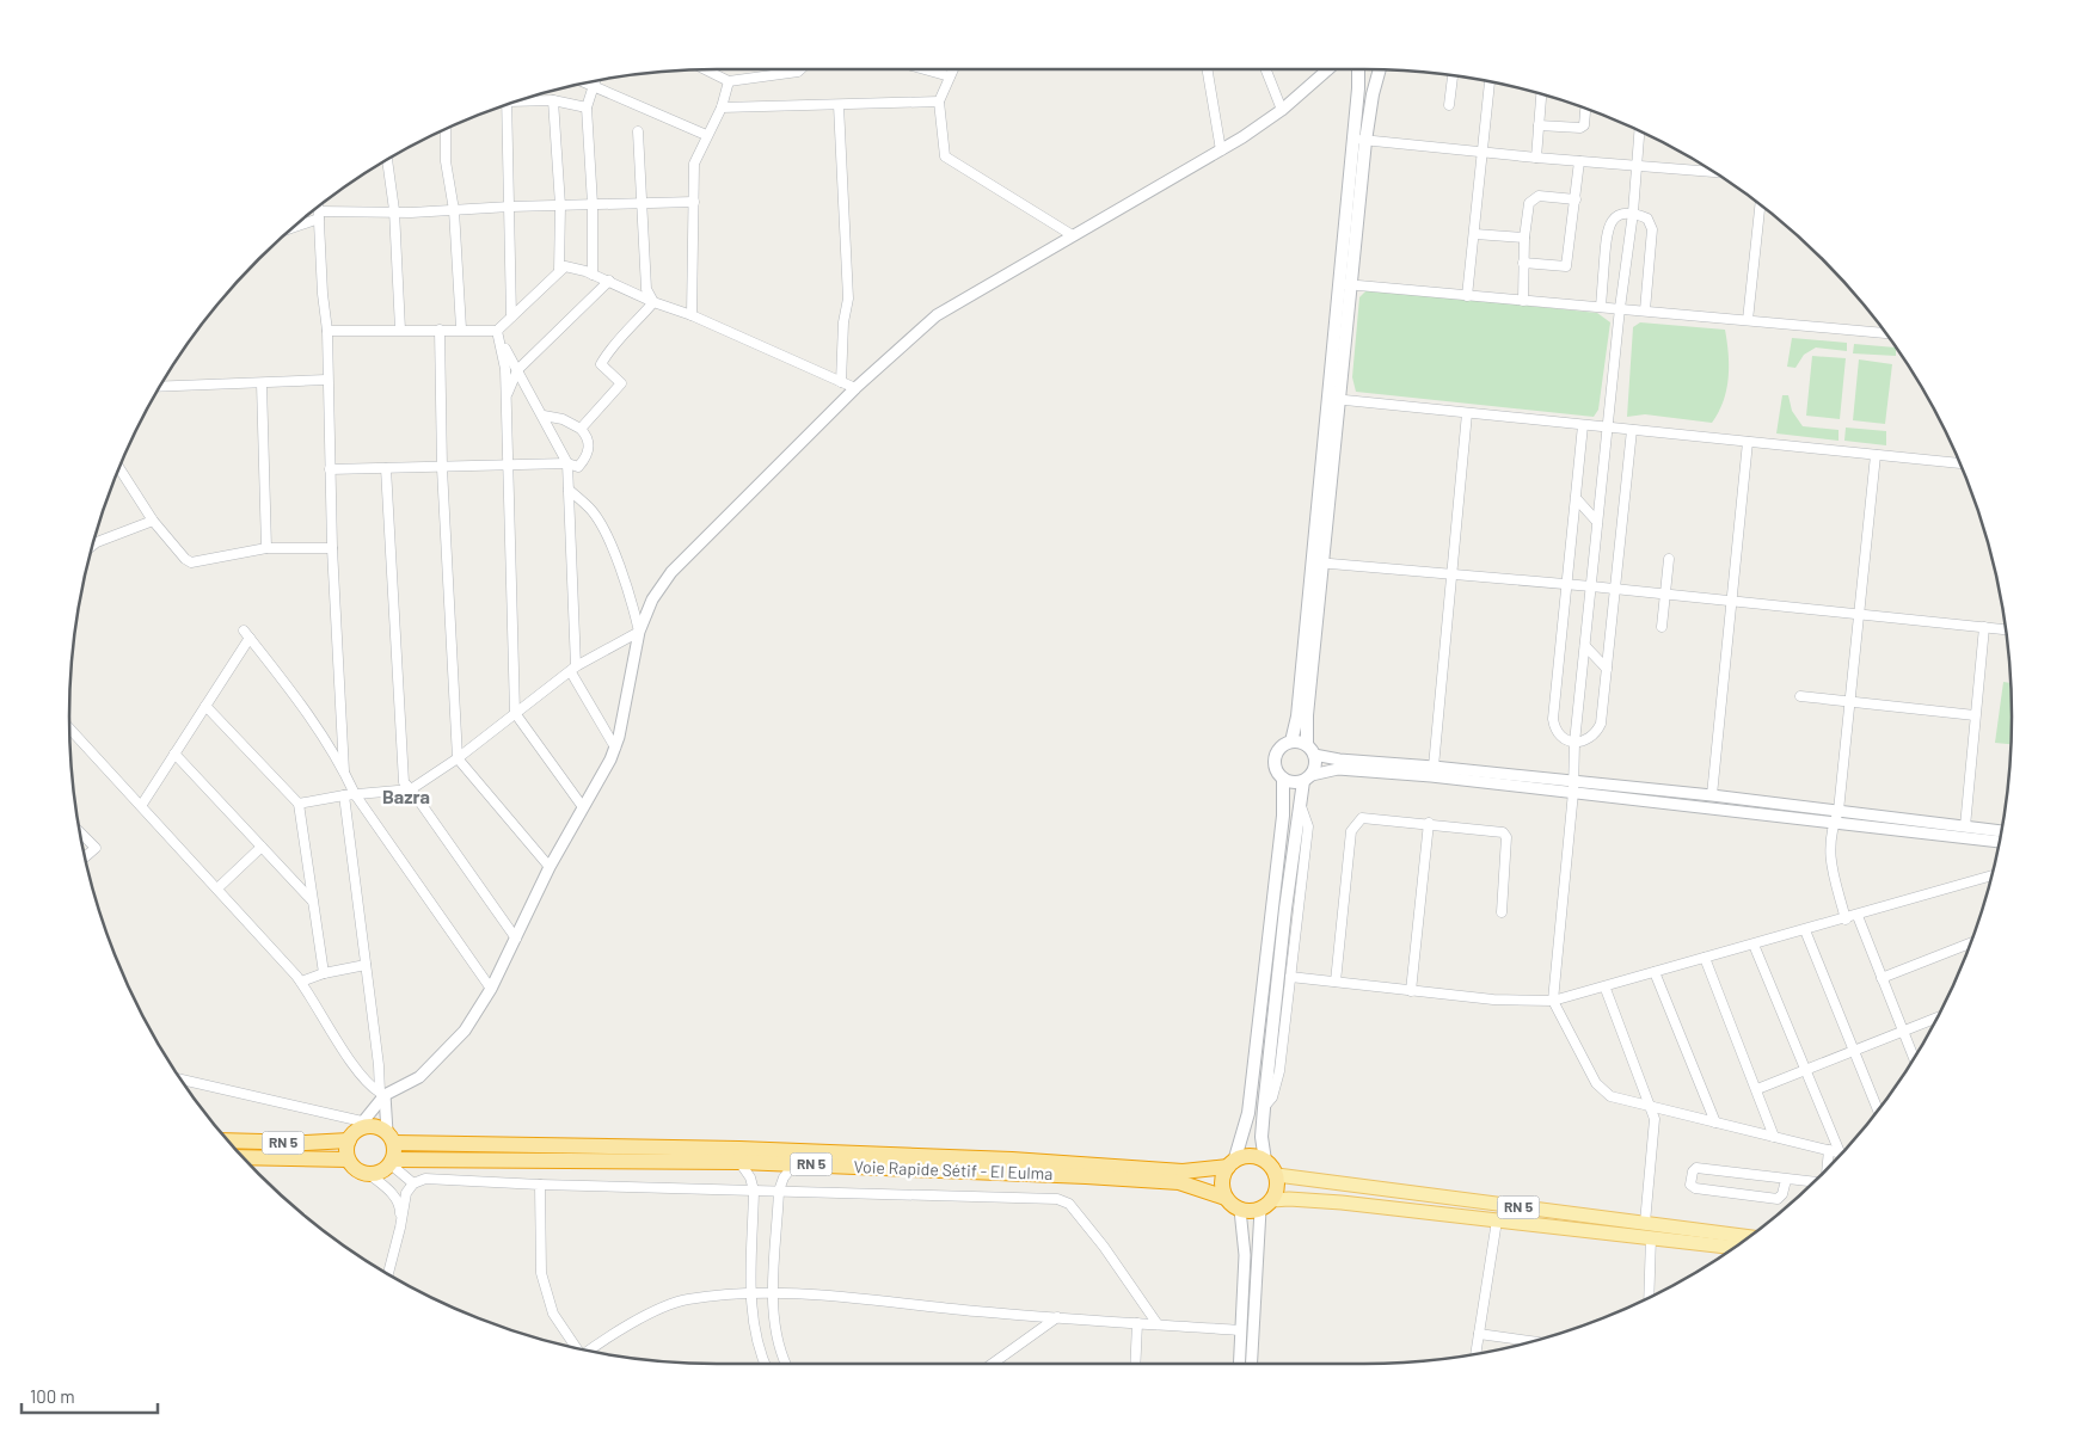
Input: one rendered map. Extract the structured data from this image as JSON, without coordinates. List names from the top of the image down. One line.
{"streets":{"highway":["RN 5","Voie Rapide Sétif - El Eulma"]},"crossings":[["RN 5","Voie Rapide Sétif - El Eulma"]],"districts":["Bazra"],"scale_bar":"100 m"}
